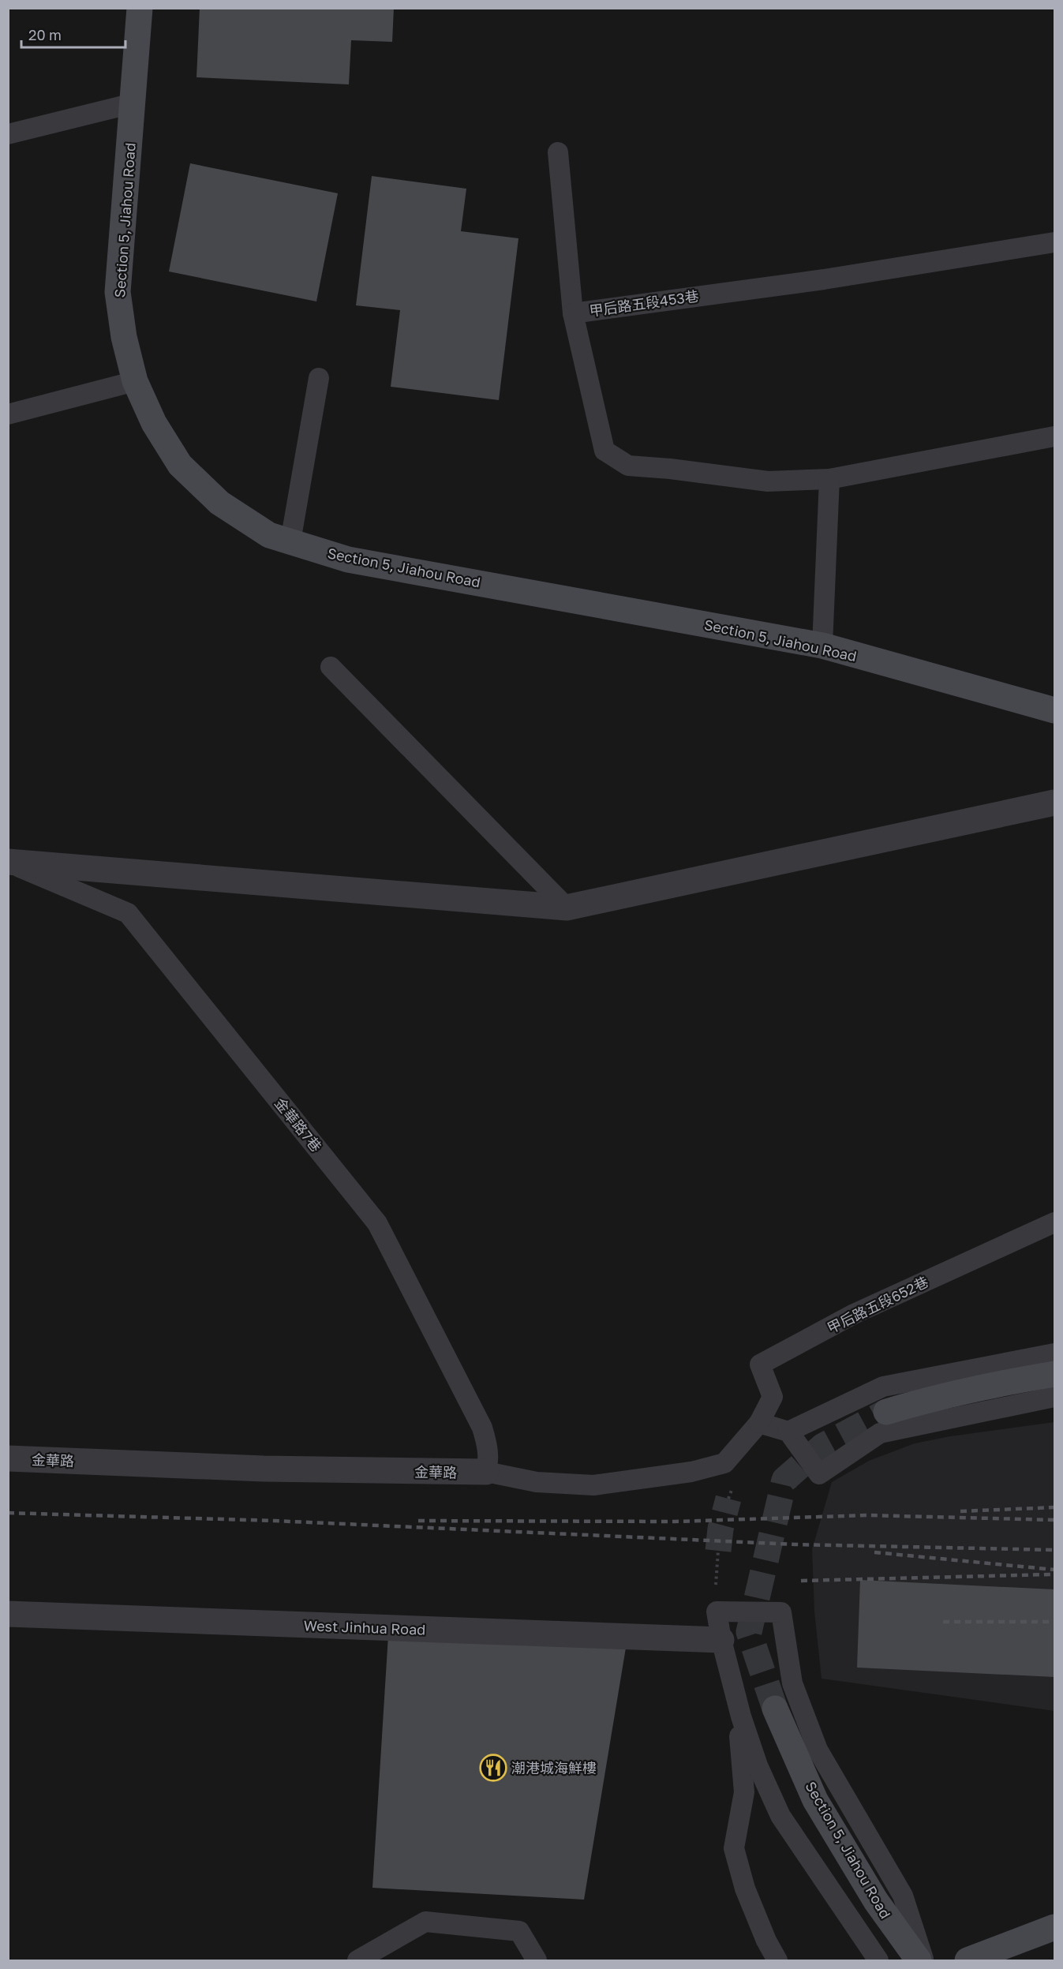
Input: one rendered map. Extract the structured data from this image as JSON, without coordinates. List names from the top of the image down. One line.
{"streets":{"main road":["Section 5, Jiahou Road"],"street":["金華路","West Jinhua Road"],"lane":["甲后路五段453巷","金華路7巷","甲后路五段652巷"]},"crossings":[["金華路7巷","金華路"],["甲后路五段652巷","金華路"]],"places":{"restaurant":["潮港城海鮮樓"]},"scale_bar":"20 m"}
